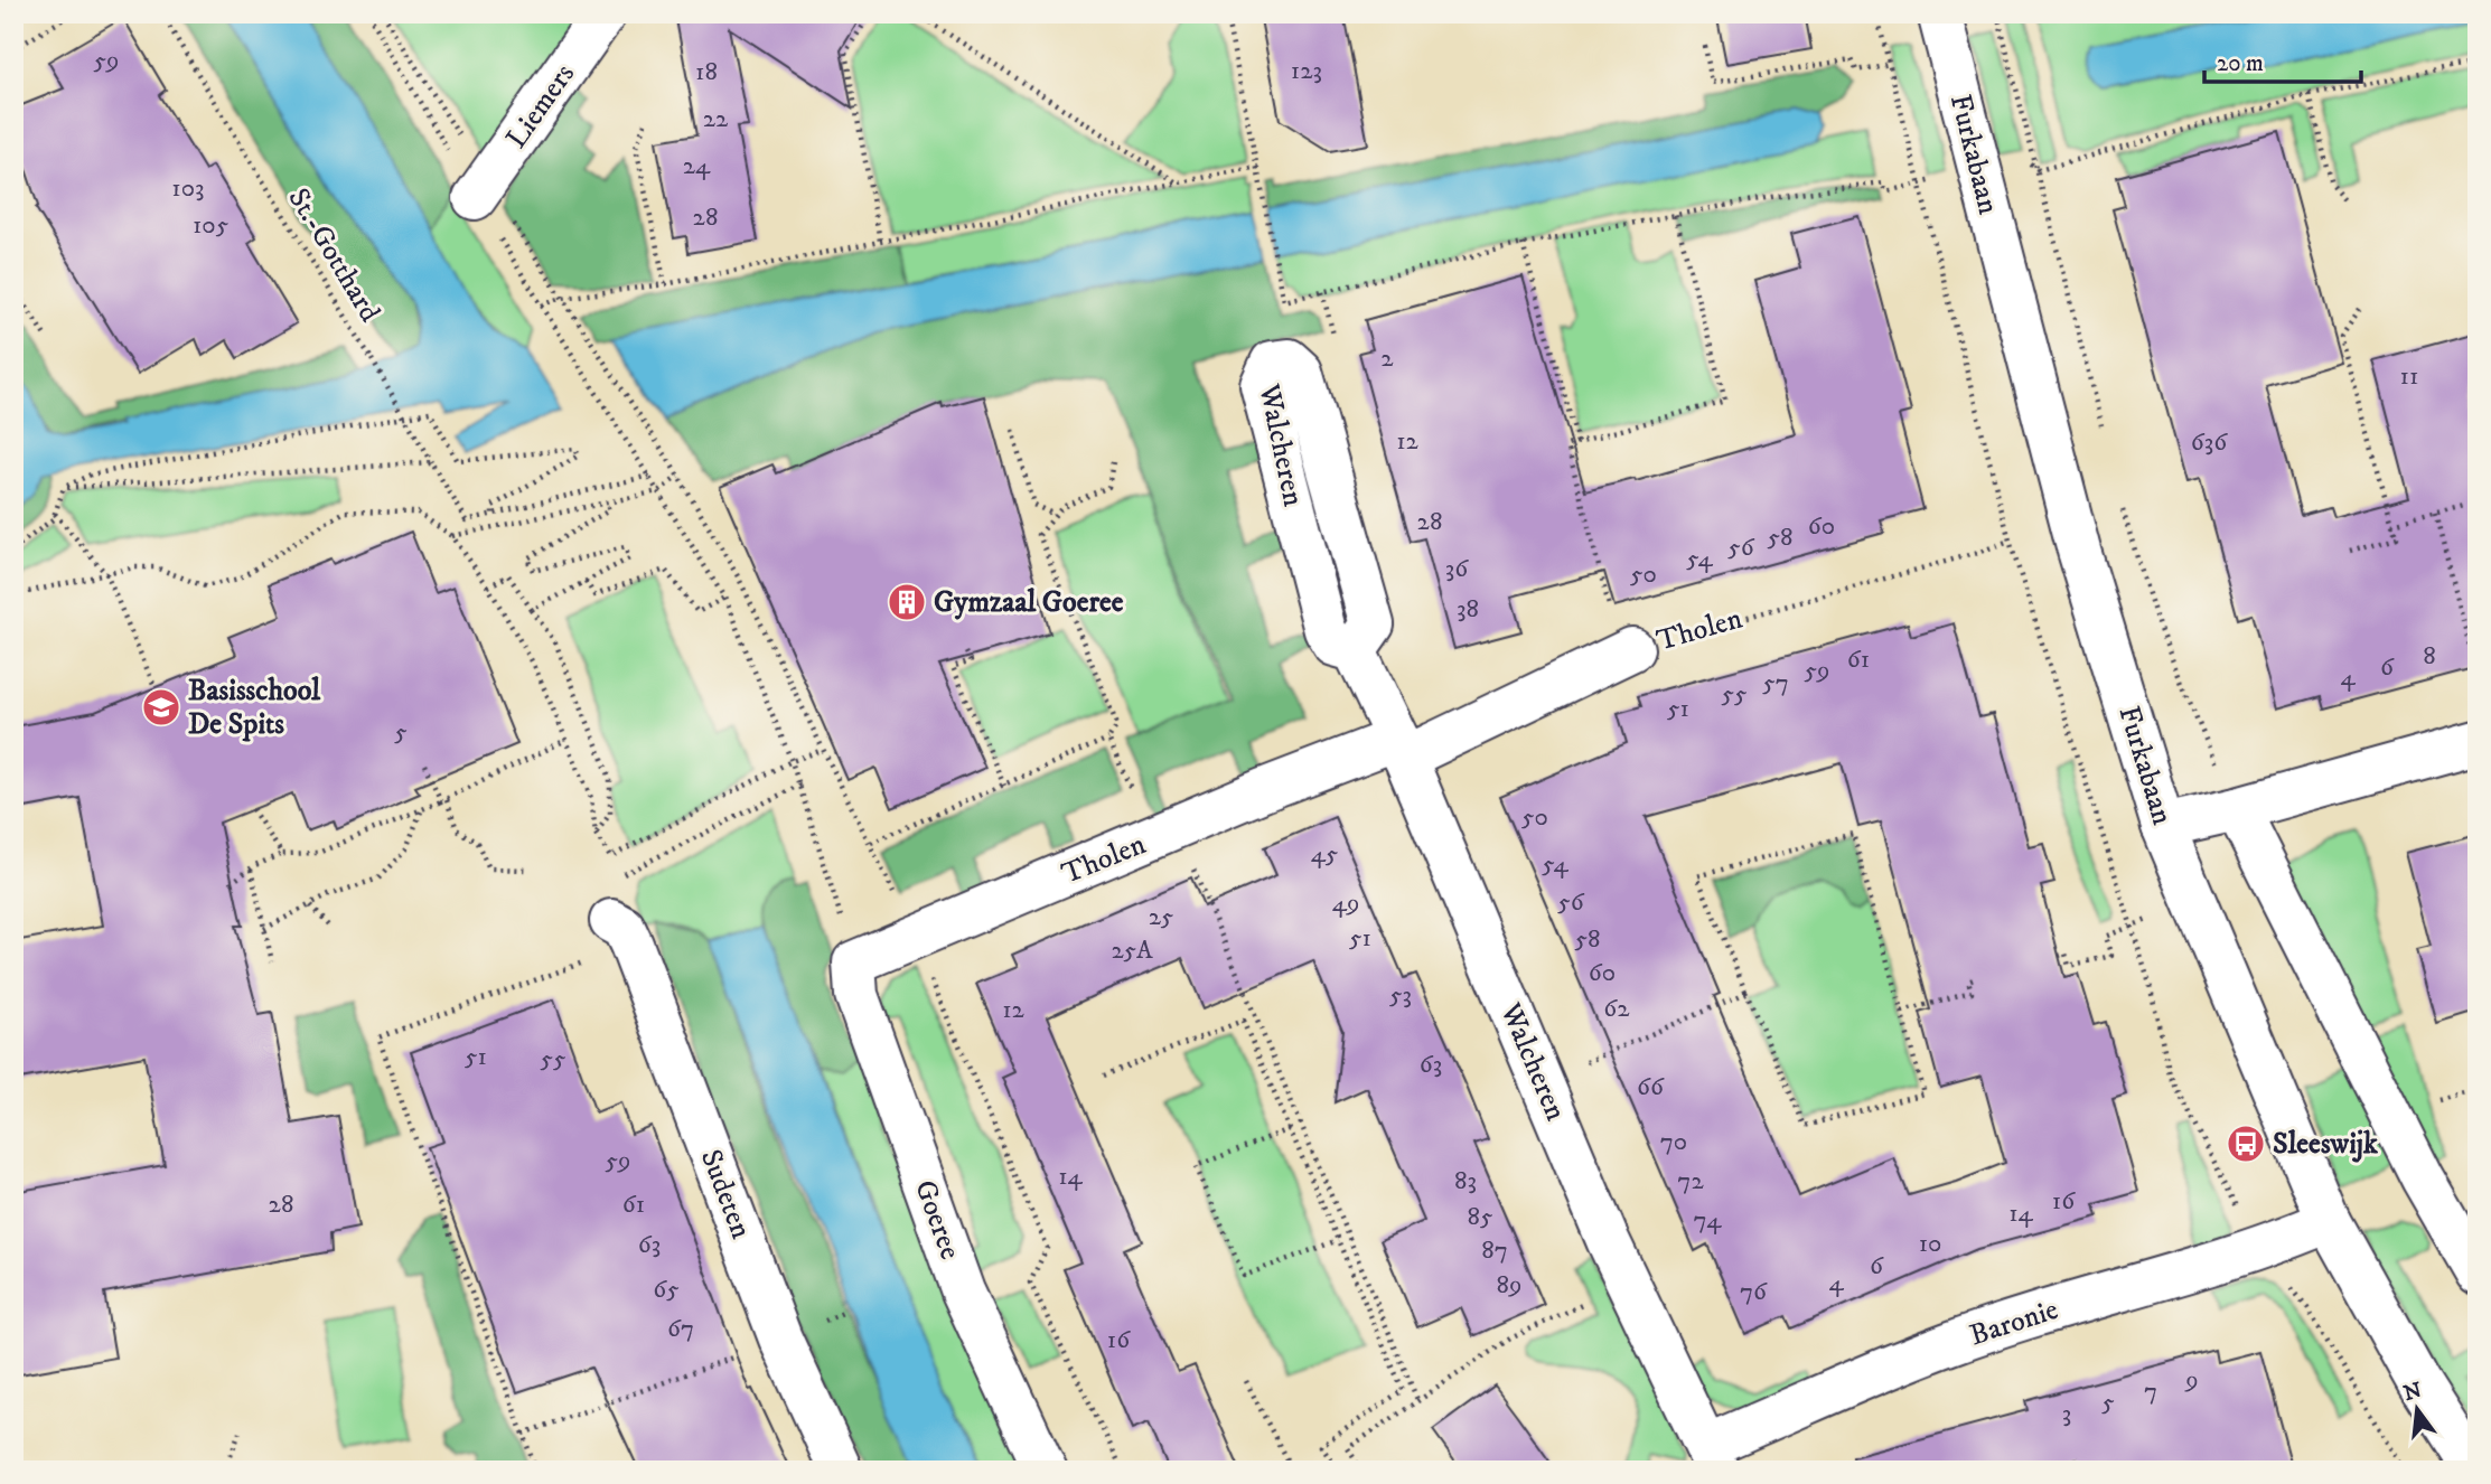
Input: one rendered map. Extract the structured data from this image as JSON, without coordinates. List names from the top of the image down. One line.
{"streets":{"street":["Liemers","Furkabaan","Walcheren","Tholen","Sudeten","Goeree","Baronie"],"path":["St.-Gotthard"]},"crossings":[["Furkabaan","Baronie"],["Walcheren","Tholen"],["Walcheren","Baronie"],["Tholen","Goeree"]],"places":{"building":["Gymzaal Goeree"],"school or university":["Basisschool De Spits"],"bus stop":["Sleeswijk"]},"house_numbers":["59","123","18","22","24","103","28","105","2","11","12","636","28","60","58","56","54","36","50","38","8","61","6","59","4","57","55","51","5","50","45","54","56","49","25","51","58","25A","60","53","62","12","51","55","63","66","70","59","14","83","72","16","28","61","14","85","74","10","63","87","6","4","89","65","76","67","16","9","7","5","3"],"scale_bar":"20 m","north":"top"}
